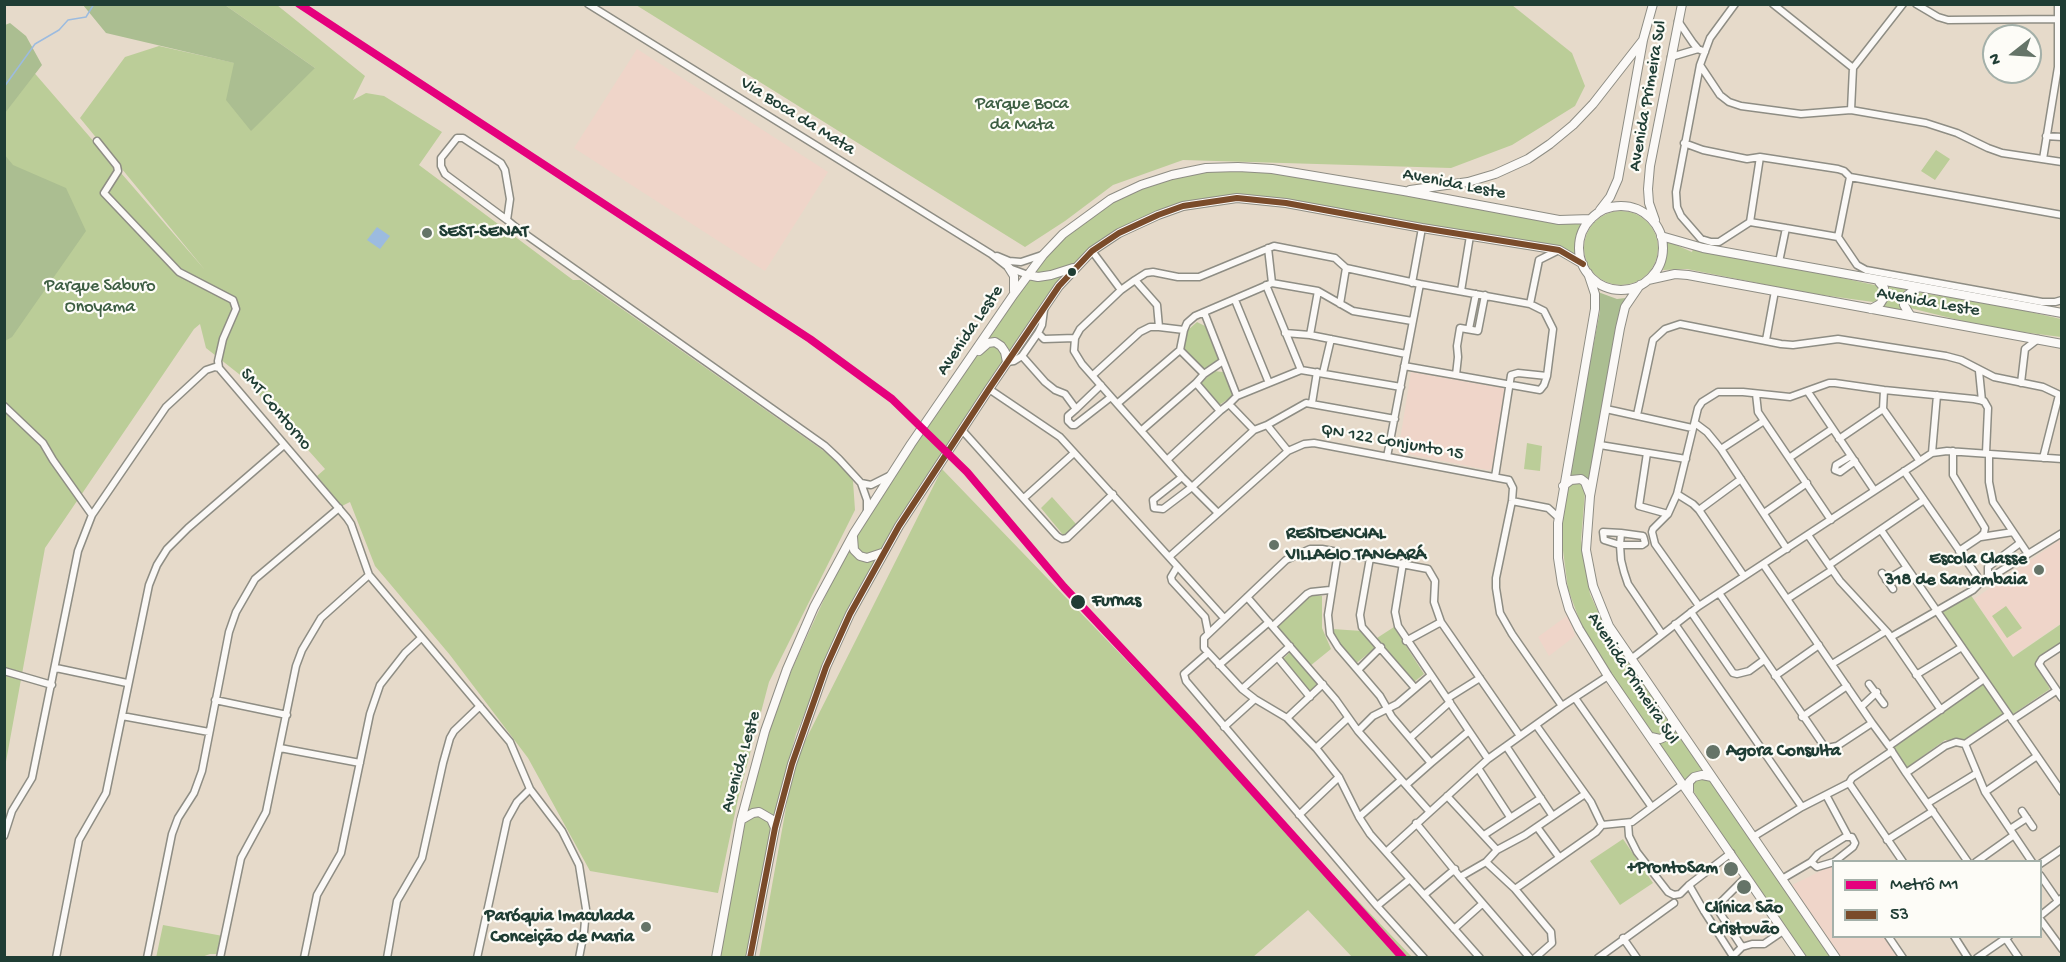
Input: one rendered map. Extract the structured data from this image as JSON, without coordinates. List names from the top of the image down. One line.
{"streets":{"main road":["Avenida Primeira Sul","Avenida Leste"],"street":["Via Boca da Mata","SMT Contorno","QN 122 Conjunto 15"]},"crossings":[["Avenida Primeira Sul","Avenida Leste"],["Via Boca da Mata","Avenida Leste"]],"parks":["Parque Boca da Mata","Parque Saburo Onoyama"],"places":["SEST-SENAT","RESIDENCIAL VILLAGIO TANGARÁ","Escola Classe 318 de Samambaia","Furnas","Agora Consulta","+ProntoSam","Clínica São Cristovão","Paróquia Imaculada Conceição de Maria"],"lines":["metro line M1","transit line 53"],"legend":["Metrô M1","53"],"north":"left"}
